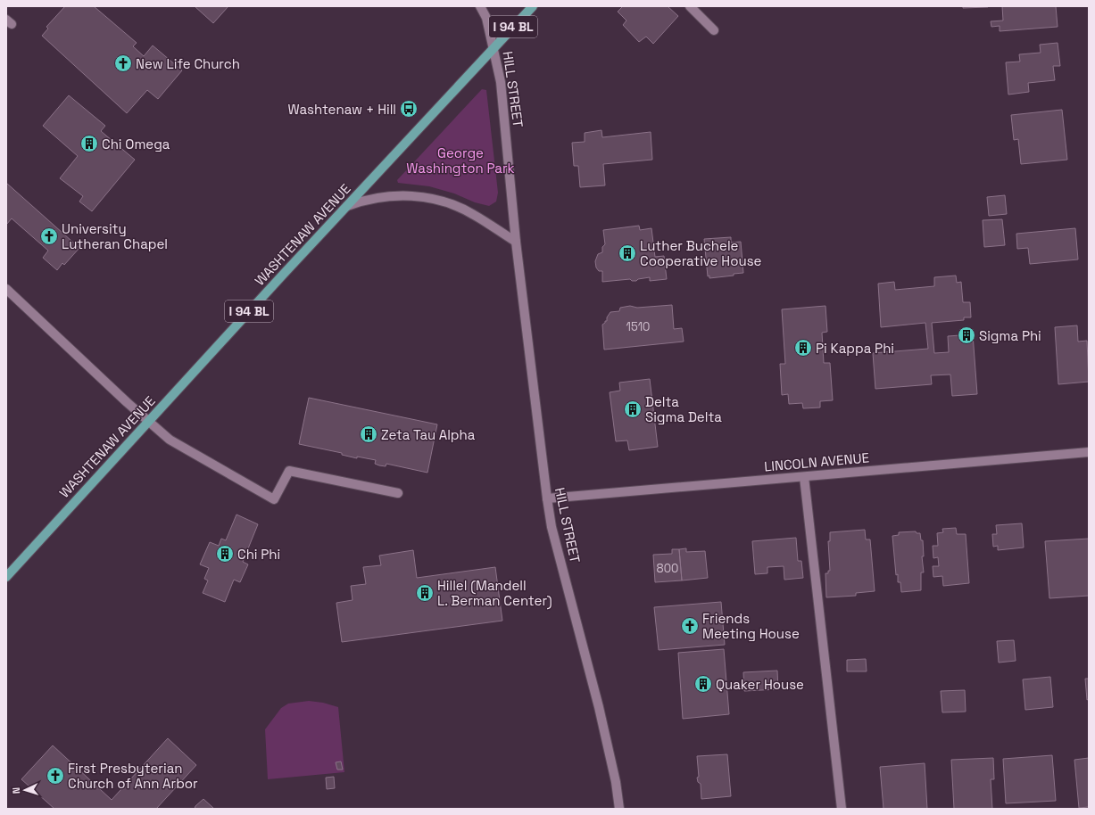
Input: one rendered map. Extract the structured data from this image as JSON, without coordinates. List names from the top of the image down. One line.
{"streets":{"main road":["I 94 BL","WASHTENAW AVENUE"],"street":["HILL STREET","LINCOLN AVENUE"]},"crossings":[["HILL STREET","WASHTENAW AVENUE"],["HILL STREET","LINCOLN AVENUE"]],"parks":["George Washington Park"],"places":{"church":["New Life Church","University Lutheran Chapel","Friends Meeting House","First Presbyterian Church of Ann Arbor"],"bus stop":["Washtenaw + Hill"],"building":["Chi Omega","Luther Buchele Cooperative House","Sigma Phi","Pi Kappa Phi","Delta Sigma Delta","Zeta Tau Alpha","Chi Phi","Hillel (Mandell L. Berman Center)","Quaker House"]},"house_numbers":["1510","800"],"north":"left"}
